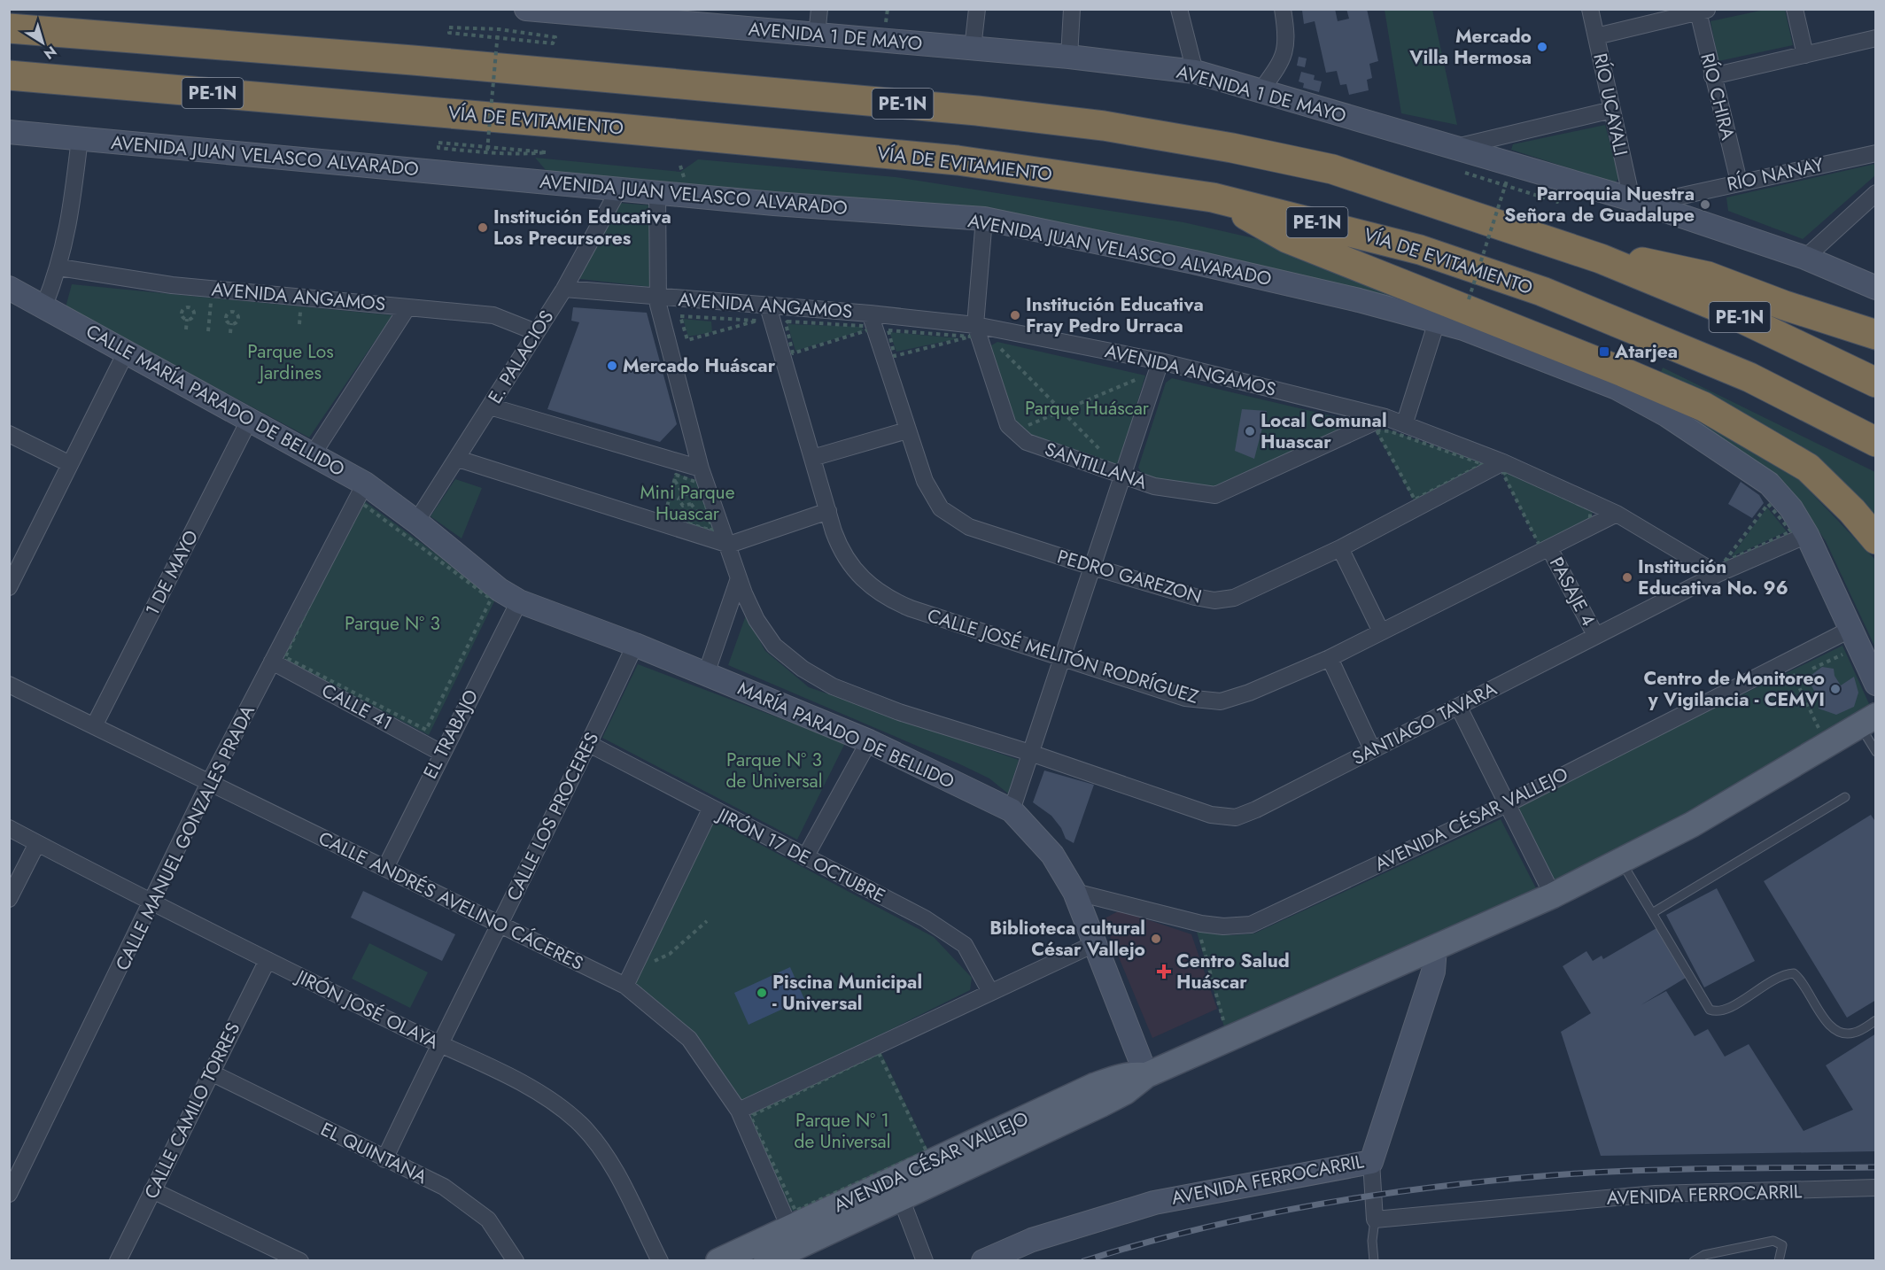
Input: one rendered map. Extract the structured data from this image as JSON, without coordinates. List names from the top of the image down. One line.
{"streets":{"highway":["PE-1N","VÍA DE EVITAMIENTO"],"main road":["AVENIDA CÉSAR VALLEJO"],"street":["AVENIDA 1 DE MAYO","RÍO CHIRA","RÍO UCAYALI","AVENIDA JUAN VELASCO ALVARADO","RÍO NANAY","AVENIDA ANGAMOS","E. PALACIOS","CALLE MARÍA PARADO DE BELLIDO","SANTILLANA","1 DE MAYO","PEDRO GAREZON","PASAJE 4","CALLE JOSÉ MELITÓN RODRÍGUEZ","CALLE 41","SANTIAGO TAVARA","EL TRABAJO","MARÍA PARADO DE BELLIDO","CALLE LOS PROCERES","CALLE MANUEL GONZALES PRADA","JIRÓN 17 DE OCTUBRE","CALLE ANDRÉS AVELINO CÁCERES","JIRÓN JOSÉ OLAYA","CALLE CAMILO TORRES","EL QUINTANA","AVENIDA FERROCARRIL"]},"crossings":[["AVENIDA 1 DE MAYO","RÍO UCAYALI"],["AVENIDA 1 DE MAYO","RÍO NANAY"],["RÍO CHIRA","RÍO NANAY"],["RÍO UCAYALI","RÍO NANAY"],["AVENIDA JUAN VELASCO ALVARADO","E. PALACIOS"],["AVENIDA JUAN VELASCO ALVARADO","SANTILLANA"],["AVENIDA JUAN VELASCO ALVARADO","SANTIAGO TAVARA"],["AVENIDA JUAN VELASCO ALVARADO","AVENIDA CÉSAR VALLEJO"],["AVENIDA ANGAMOS","E. PALACIOS"],["AVENIDA ANGAMOS","SANTILLANA"],["AVENIDA ANGAMOS","PEDRO GAREZON"],["AVENIDA ANGAMOS","CALLE JOSÉ MELITÓN RODRÍGUEZ"],["AVENIDA ANGAMOS","SANTIAGO TAVARA"],["E. PALACIOS","CALLE MARÍA PARADO DE BELLIDO"],["E. PALACIOS","MARÍA PARADO DE BELLIDO"],["CALLE MARÍA PARADO DE BELLIDO","1 DE MAYO"],["CALLE MARÍA PARADO DE BELLIDO","MARÍA PARADO DE BELLIDO"],["CALLE MARÍA PARADO DE BELLIDO","CALLE MANUEL GONZALES PRADA"],["1 DE MAYO","CALLE ANDRÉS AVELINO CÁCERES"],["PASAJE 4","CALLE JOSÉ MELITÓN RODRÍGUEZ"],["PASAJE 4","SANTIAGO TAVARA"],["CALLE 41","EL TRABAJO"],["CALLE 41","CALLE MANUEL GONZALES PRADA"],["EL TRABAJO","MARÍA PARADO DE BELLIDO"],["EL TRABAJO","CALLE ANDRÉS AVELINO CÁCERES"],["MARÍA PARADO DE BELLIDO","CALLE LOS PROCERES"],["MARÍA PARADO DE BELLIDO","AVENIDA CÉSAR VALLEJO"],["CALLE LOS PROCERES","JIRÓN 17 DE OCTUBRE"],["CALLE LOS PROCERES","CALLE ANDRÉS AVELINO CÁCERES"],["CALLE LOS PROCERES","JIRÓN JOSÉ OLAYA"],["CALLE LOS PROCERES","EL QUINTANA"],["AVENIDA CÉSAR VALLEJO","CALLE ANDRÉS AVELINO CÁCERES"],["AVENIDA CÉSAR VALLEJO","AVENIDA FERROCARRIL"],["CALLE MANUEL GONZALES PRADA","CALLE ANDRÉS AVELINO CÁCERES"],["CALLE MANUEL GONZALES PRADA","JIRÓN JOSÉ OLAYA"],["JIRÓN JOSÉ OLAYA","CALLE CAMILO TORRES"],["CALLE CAMILO TORRES","EL QUINTANA"]],"parks":["Parque Los Jardines","Parque Huáscar","Mini Parque Huascar","Parque Nº 3","Parque Nº 3 de Universal","Parque Nº 1 de Universal"],"places":{"other":["Mercado Villa Hermosa","Parroquia Nuestra Señora de Guadalupe","Institución Educativa Los Precursores","Institución Educativa Fray Pedro Urraca","Mercado Huáscar","Local Comunal Huascar","Institución Educativa No. 96","Centro de Monitoreo y Vigilancia - CEMVI","Biblioteca cultural César Vallejo","Piscina Municipal - Universal"],"transit":["Atarjea"],"health":["Centro Salud Huáscar"]},"north":"bottom right"}
